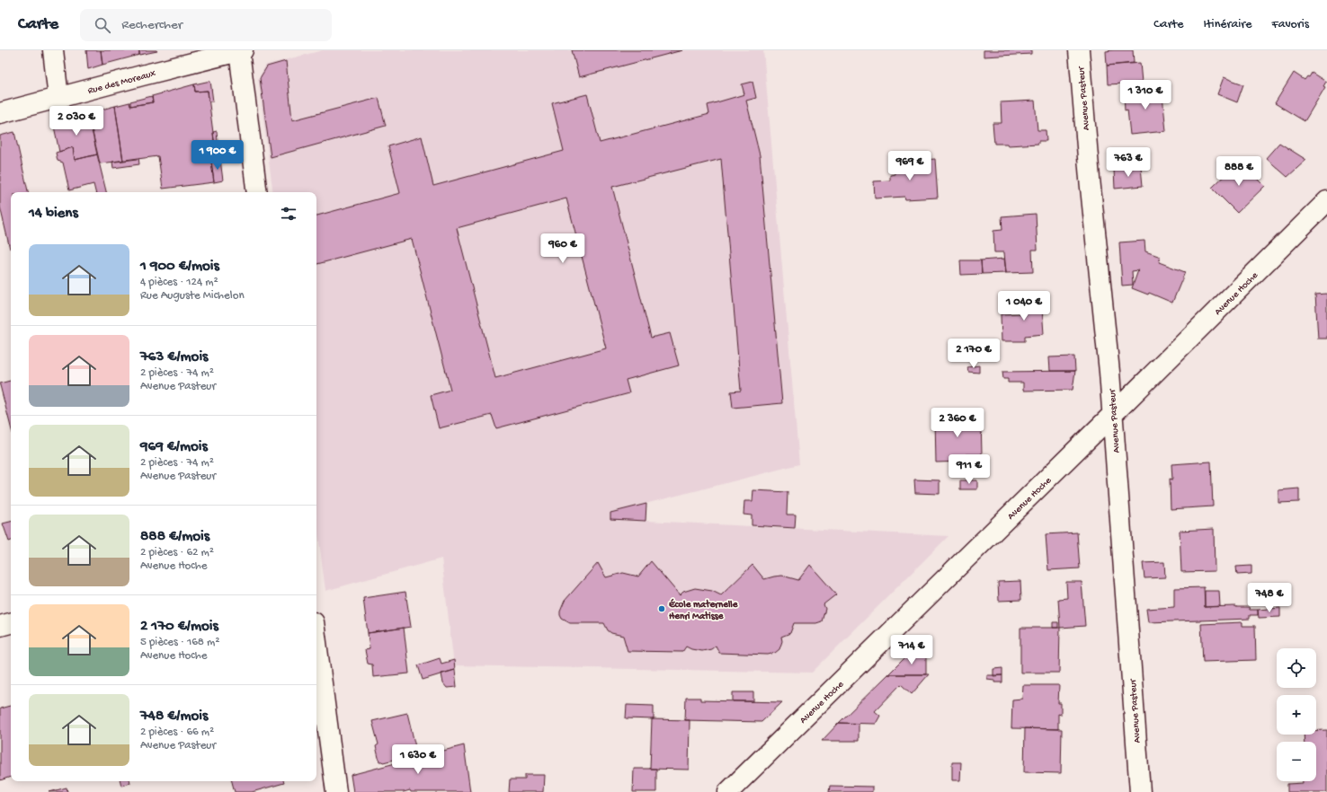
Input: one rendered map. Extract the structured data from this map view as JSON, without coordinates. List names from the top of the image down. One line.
{"streets":{"street":["Rue des Moreaux","Avenue Pasteur","Avenue Hoche"]},"crossings":[["Avenue Pasteur","Avenue Hoche"]],"places":["École maternelle Henri Matisse"],"page":{"header":"Carte","search":"Rechercher","nav":["Carte","Itinéraire","Favoris"],"price":["1 310 €","2 030 €","1 900 €","763 €","969 €","888 €","960 €","1 040 €","2 170 €","2 360 €","911 €","748 €","714 €","1 630 €"],"heading":"14 biens","list":[{"name":"1 900 €/mois","note":"4 pièces · 124 m² · Rue Auguste Michelon"},{"name":"763 €/mois","note":"2 pièces · 74 m² · Avenue Pasteur"},{"name":"969 €/mois","note":"2 pièces · 74 m² · Avenue Pasteur"},{"name":"888 €/mois","note":"2 pièces · 62 m² · Avenue Hoche"},{"name":"2 170 €/mois","note":"5 pièces · 168 m² · Avenue Hoche"},{"name":"748 €/mois","note":"2 pièces · 66 m² · Avenue Pasteur"}],"map_buttons":["+","−"]}}
